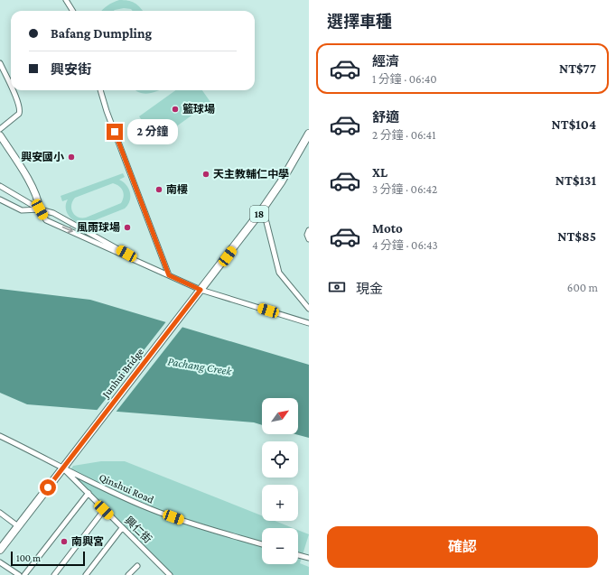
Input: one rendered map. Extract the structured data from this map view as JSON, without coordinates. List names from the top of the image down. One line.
{"streets":{"main road":["18","Junhui Bridge"],"street":["Qinshui Road","興仁街"]},"crossings":[["18","Junhui Bridge"],["18","Qinshui Road"],["18","興仁街"],["Junhui Bridge","Qinshui Road"],["Junhui Bridge","興仁街"],["Qinshui Road","興仁街"]],"water":["Pachang Creek"],"places":["籃球場","興安國小","天主教輔仁中學","南樓","風雨球場","南興宮"],"scale_bar":"100 m","north":"top right","page":{"heading":"選擇車種","banner":["Bafang Dumpling","興安街"],"list":[{"name":"經濟","note":"1 分鐘 · 06:40","value":"NT$77"},{"name":"舒適","note":"2 分鐘 · 06:41","value":"NT$104"},{"name":"XL","note":"3 分鐘 · 06:42","value":"NT$131"},{"name":"Moto","note":"4 分鐘 · 06:43","value":"NT$85"}],"bubble":"2 分鐘","pay":["現金","600 m"],"map_buttons":["+","−"],"buttons":"確認","scale":"100 m"}}
